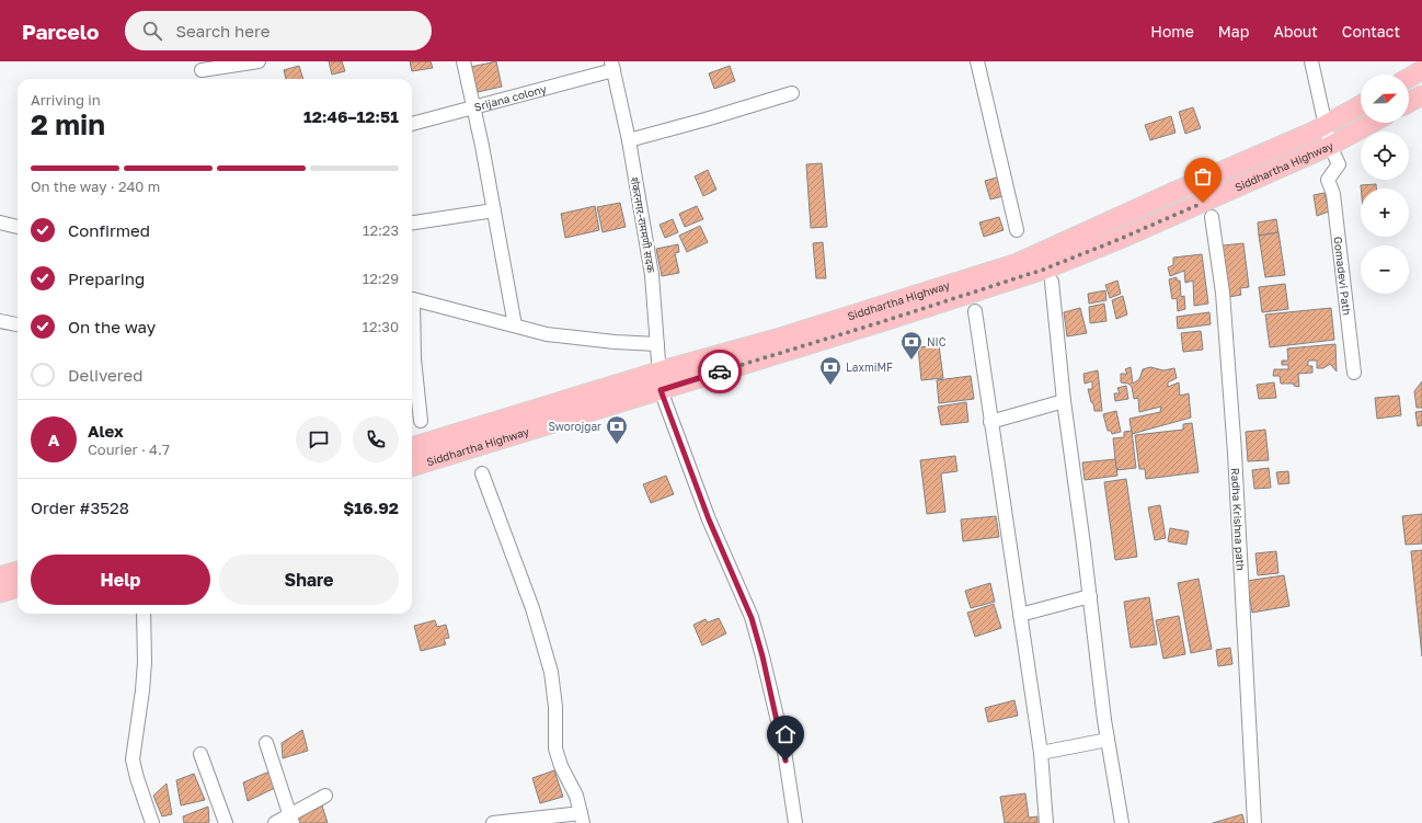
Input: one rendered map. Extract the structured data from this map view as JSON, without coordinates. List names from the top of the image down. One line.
{"streets":{"highway":["Siddhartha Highway"],"street":["Srijana colony","शंकरनगर-राममणी सदक","Gomadevi Path","Radha Krishna path"]},"crossings":[["Srijana colony","शंकरनगर-राममणी सदक"],["Siddhartha Highway","शंकरनगर-राममणी सदक"],["Siddhartha Highway","Gomadevi Path"]],"places":{"bank":["NIC","LaxmiMF","Sworojgar"]},"north":"right","page":{"header":"Parcelo","search":"Search here","nav":["Home","Map","About","Contact"],"map_buttons":["+","−"],"heading":["2 min","Arriving in","12:46–12:51"],"panel":["Alex","Courier · 4.7","Order #3528","$16.92"],"bar":"On the way · 240 m","list":[["Confirmed","12:23"],["Preparing","12:29"],["On the way","12:30"],"Delivered"],"round":"A","buttons":["Help","Share"]}}
